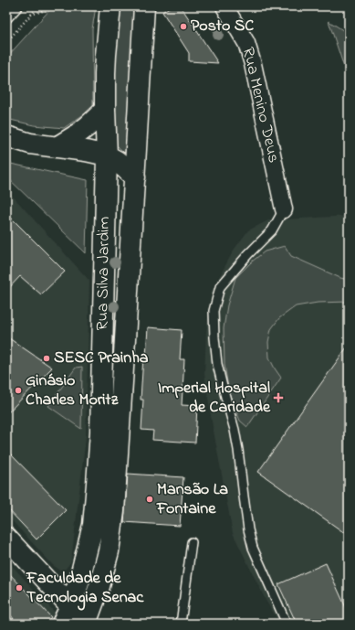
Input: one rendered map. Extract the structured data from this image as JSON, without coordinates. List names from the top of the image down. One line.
{"streets":{"main road":["Rua Silva Jardim"],"street":["Rua Menino Deus"]},"places":{"other":["Posto SC","SESC Prainha","Ginásio Charles Moritz","Mansão La Fontaine","Faculdade de Tecnologia Senac"],"health":["Imperial Hospital de Caridade"]}}
